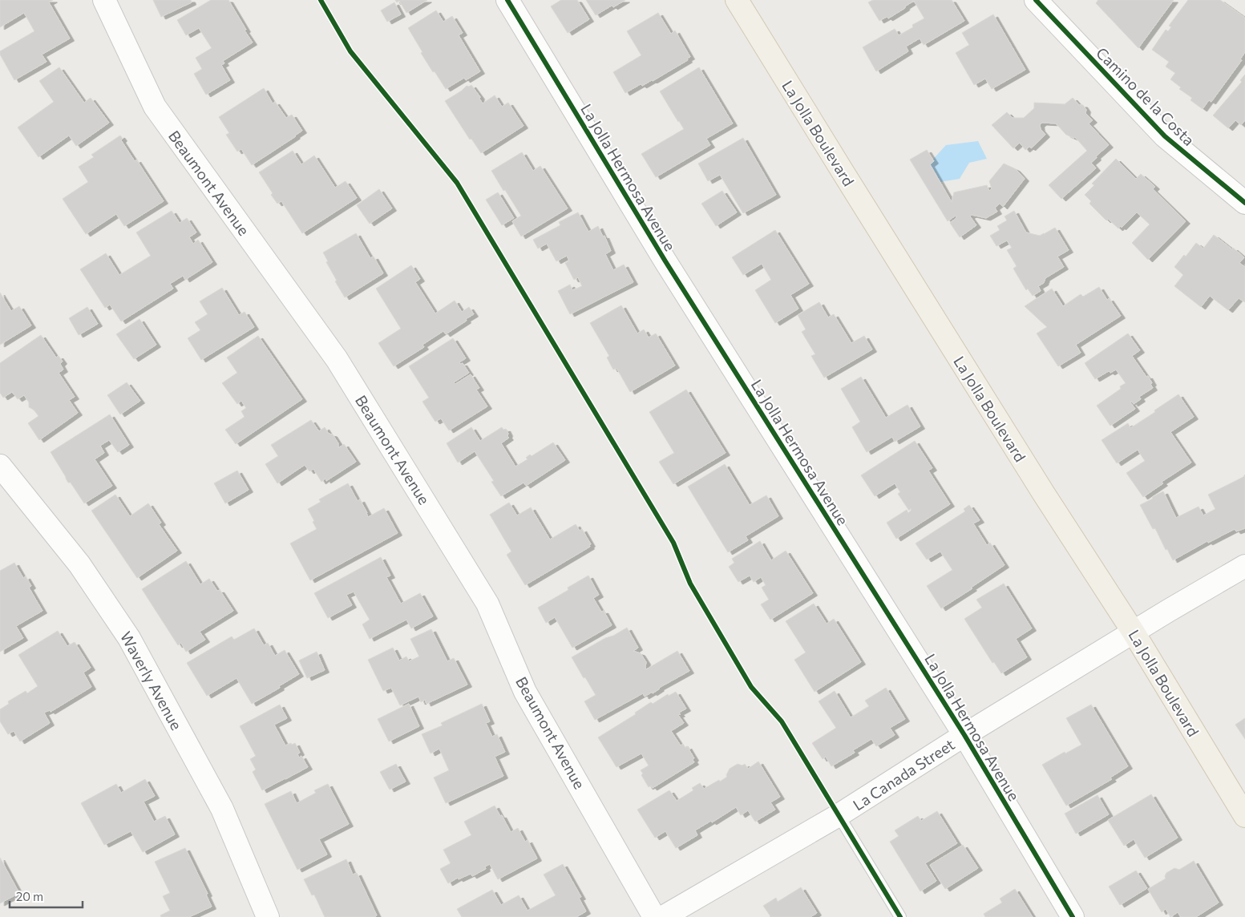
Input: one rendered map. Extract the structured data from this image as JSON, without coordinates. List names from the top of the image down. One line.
{"streets":{"main road":["La Jolla Boulevard"],"street":["Camino de la Costa","La Jolla Hermosa Avenue","Beaumont Avenue","Waverly Avenue","La Canada Street"]},"crossings":[["La Jolla Boulevard","La Canada Street"],["La Jolla Hermosa Avenue","La Canada Street"]],"scale_bar":"20 m"}
